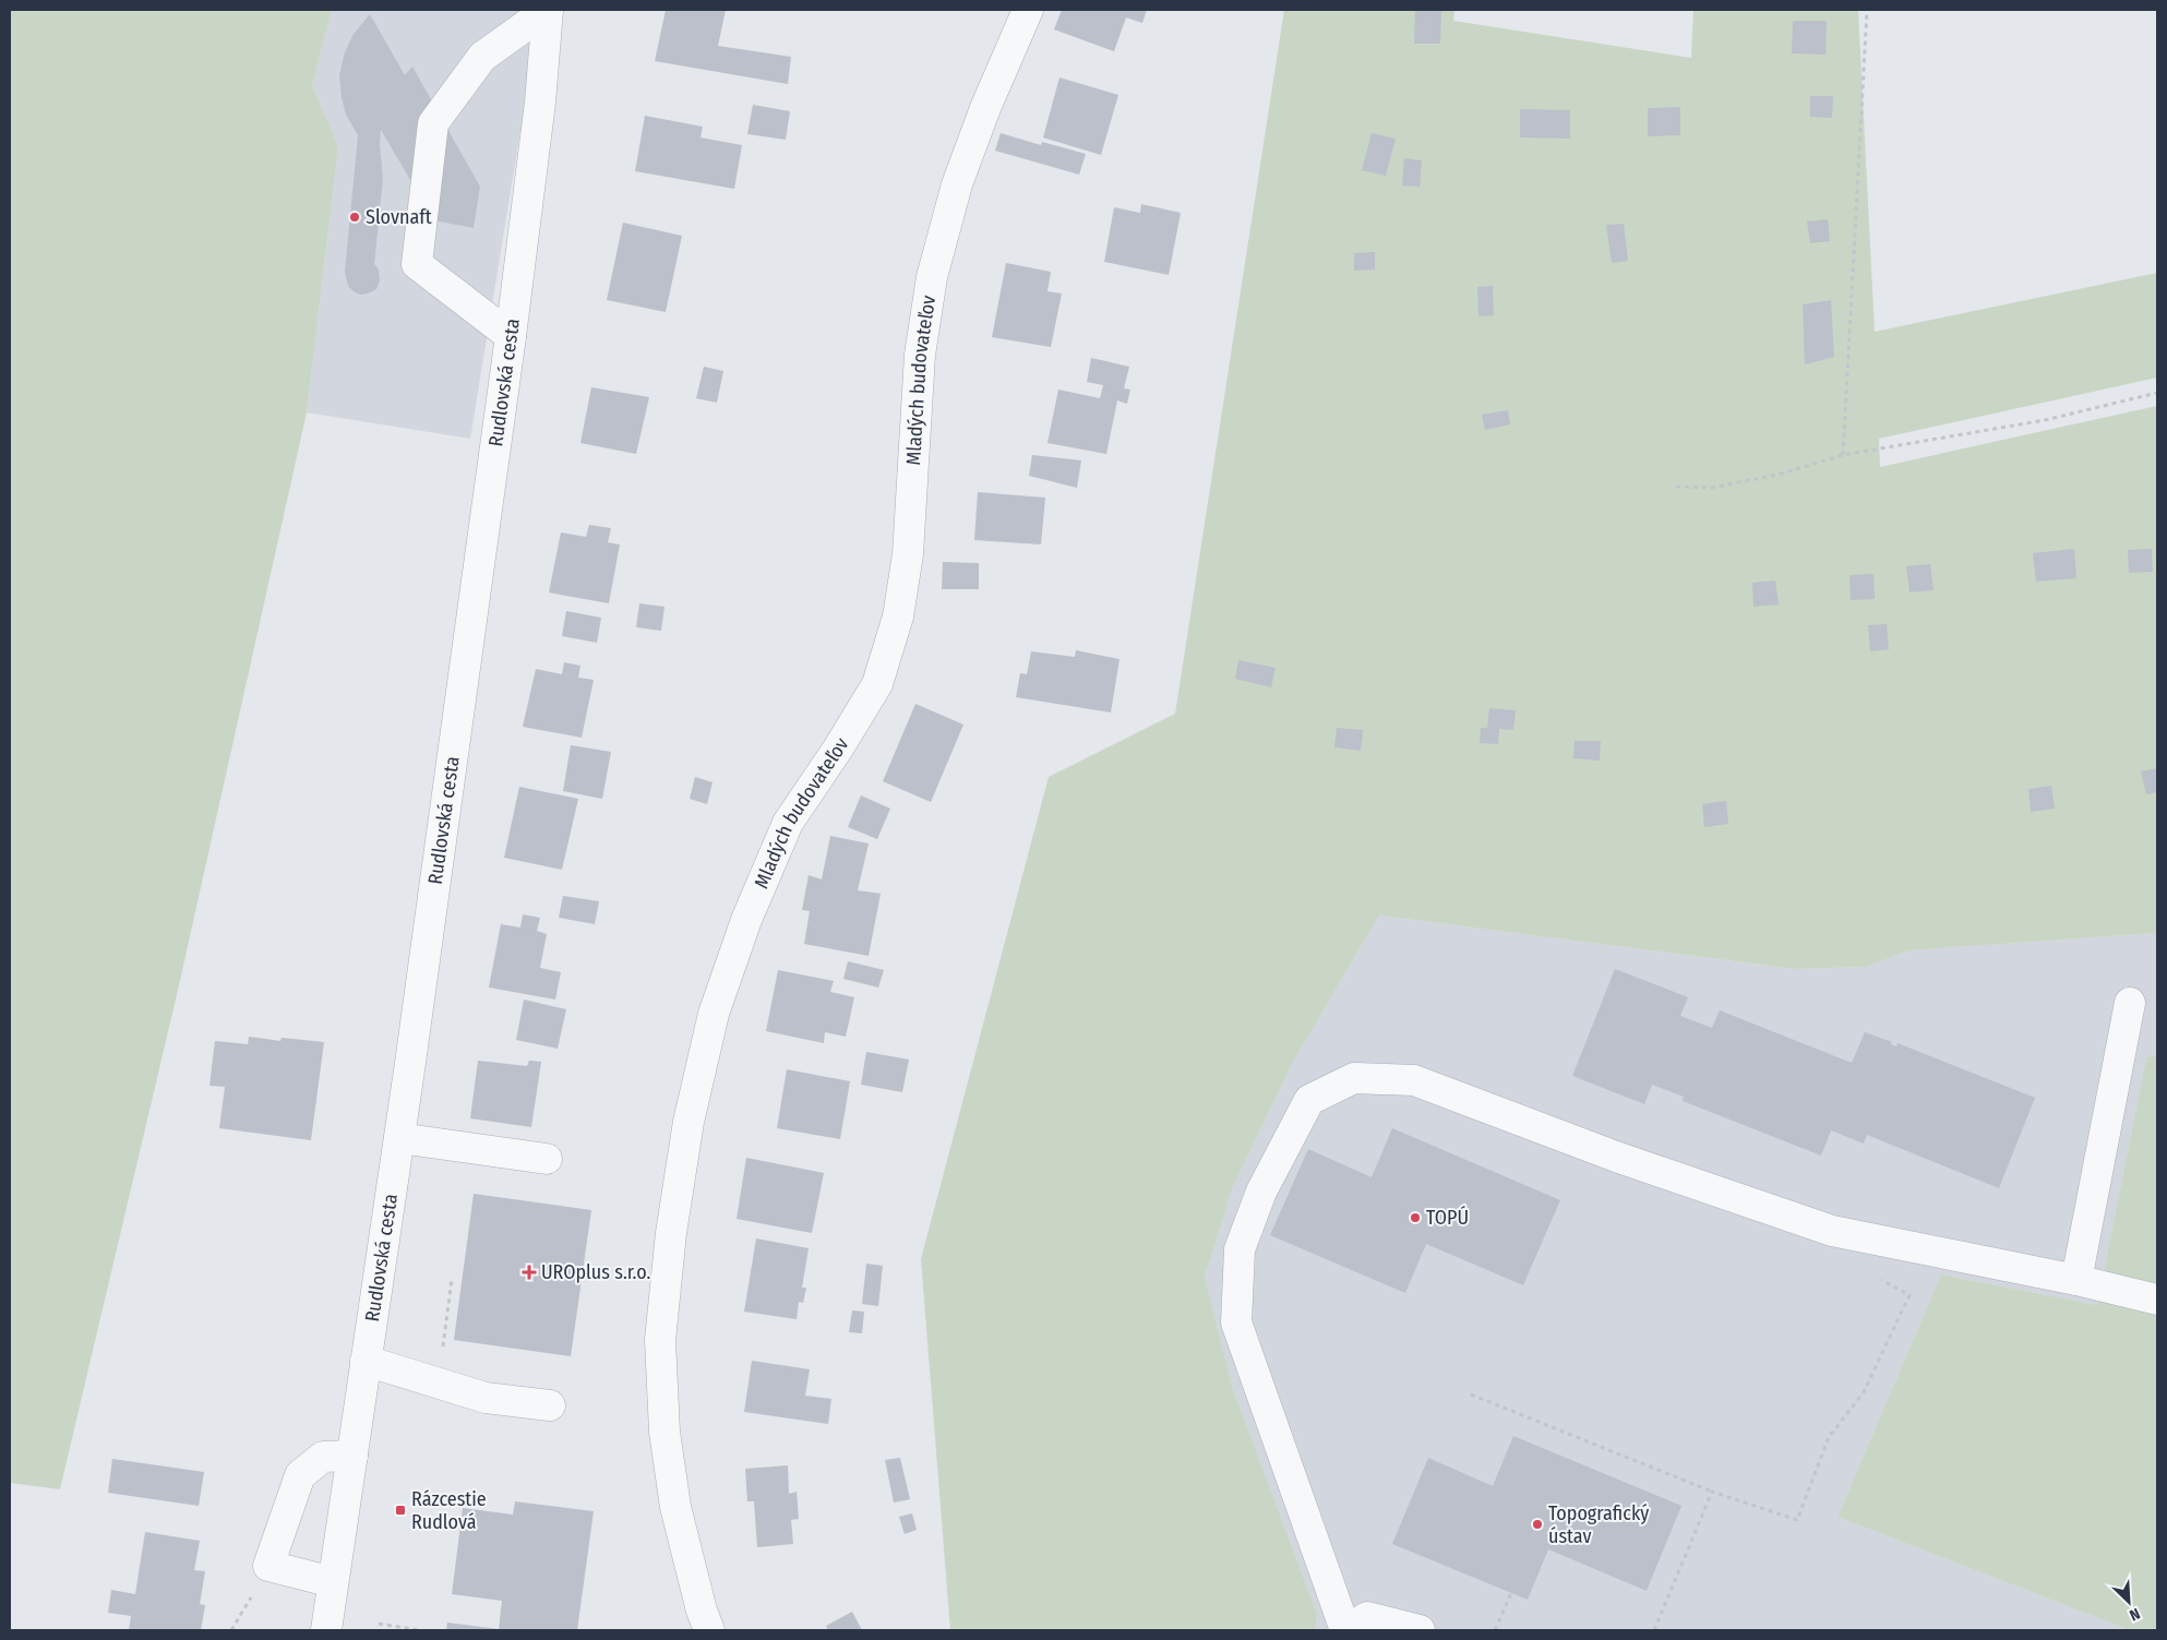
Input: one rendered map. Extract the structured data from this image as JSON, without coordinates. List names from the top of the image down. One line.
{"streets":{"street":["Mladých budovateľov","Rudlovská cesta"]},"places":{"other":["Slovnaft","TOPÚ","Topografický ústav"],"health":["UROplus s.r.o."],"transit":["Rázcestie Rudlová"]},"north":"bottom right"}
